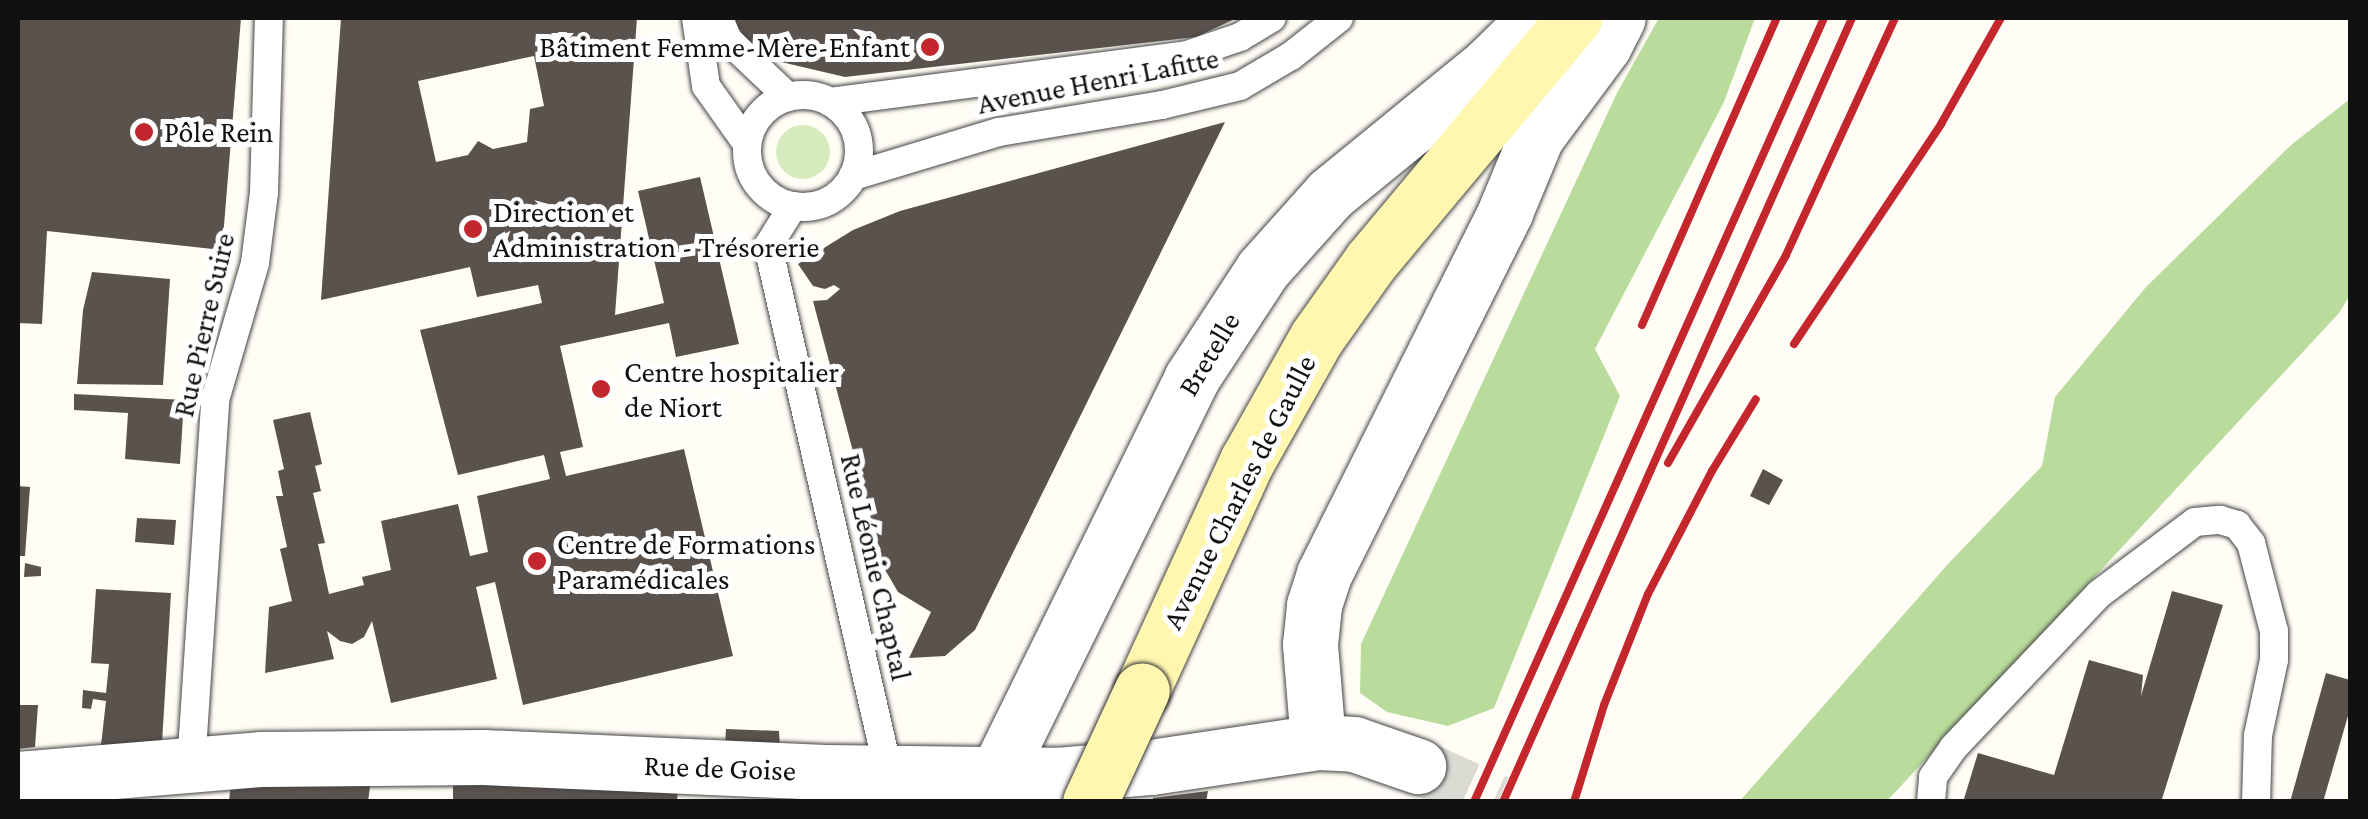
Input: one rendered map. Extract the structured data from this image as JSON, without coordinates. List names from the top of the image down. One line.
{"streets":{"main road":["Avenue Charles de Gaulle"],"street":["Bretelle","Rue de Goise"],"lane":["Avenue Henri Lafitte","Rue Pierre Suire","Rue Léonie Chaptal"]},"crossings":[["Avenue Henri Lafitte","Rue Léonie Chaptal"],["Rue Pierre Suire","Rue de Goise"],["Bretelle","Rue de Goise"],["Rue Léonie Chaptal","Rue de Goise"]],"places":["Bâtiment Femme-Mère-Enfant","Pôle Rein","Direction et Administration - Trésorerie","Centre hospitalier de Niort","Centre de Formations Paramédicales"]}
